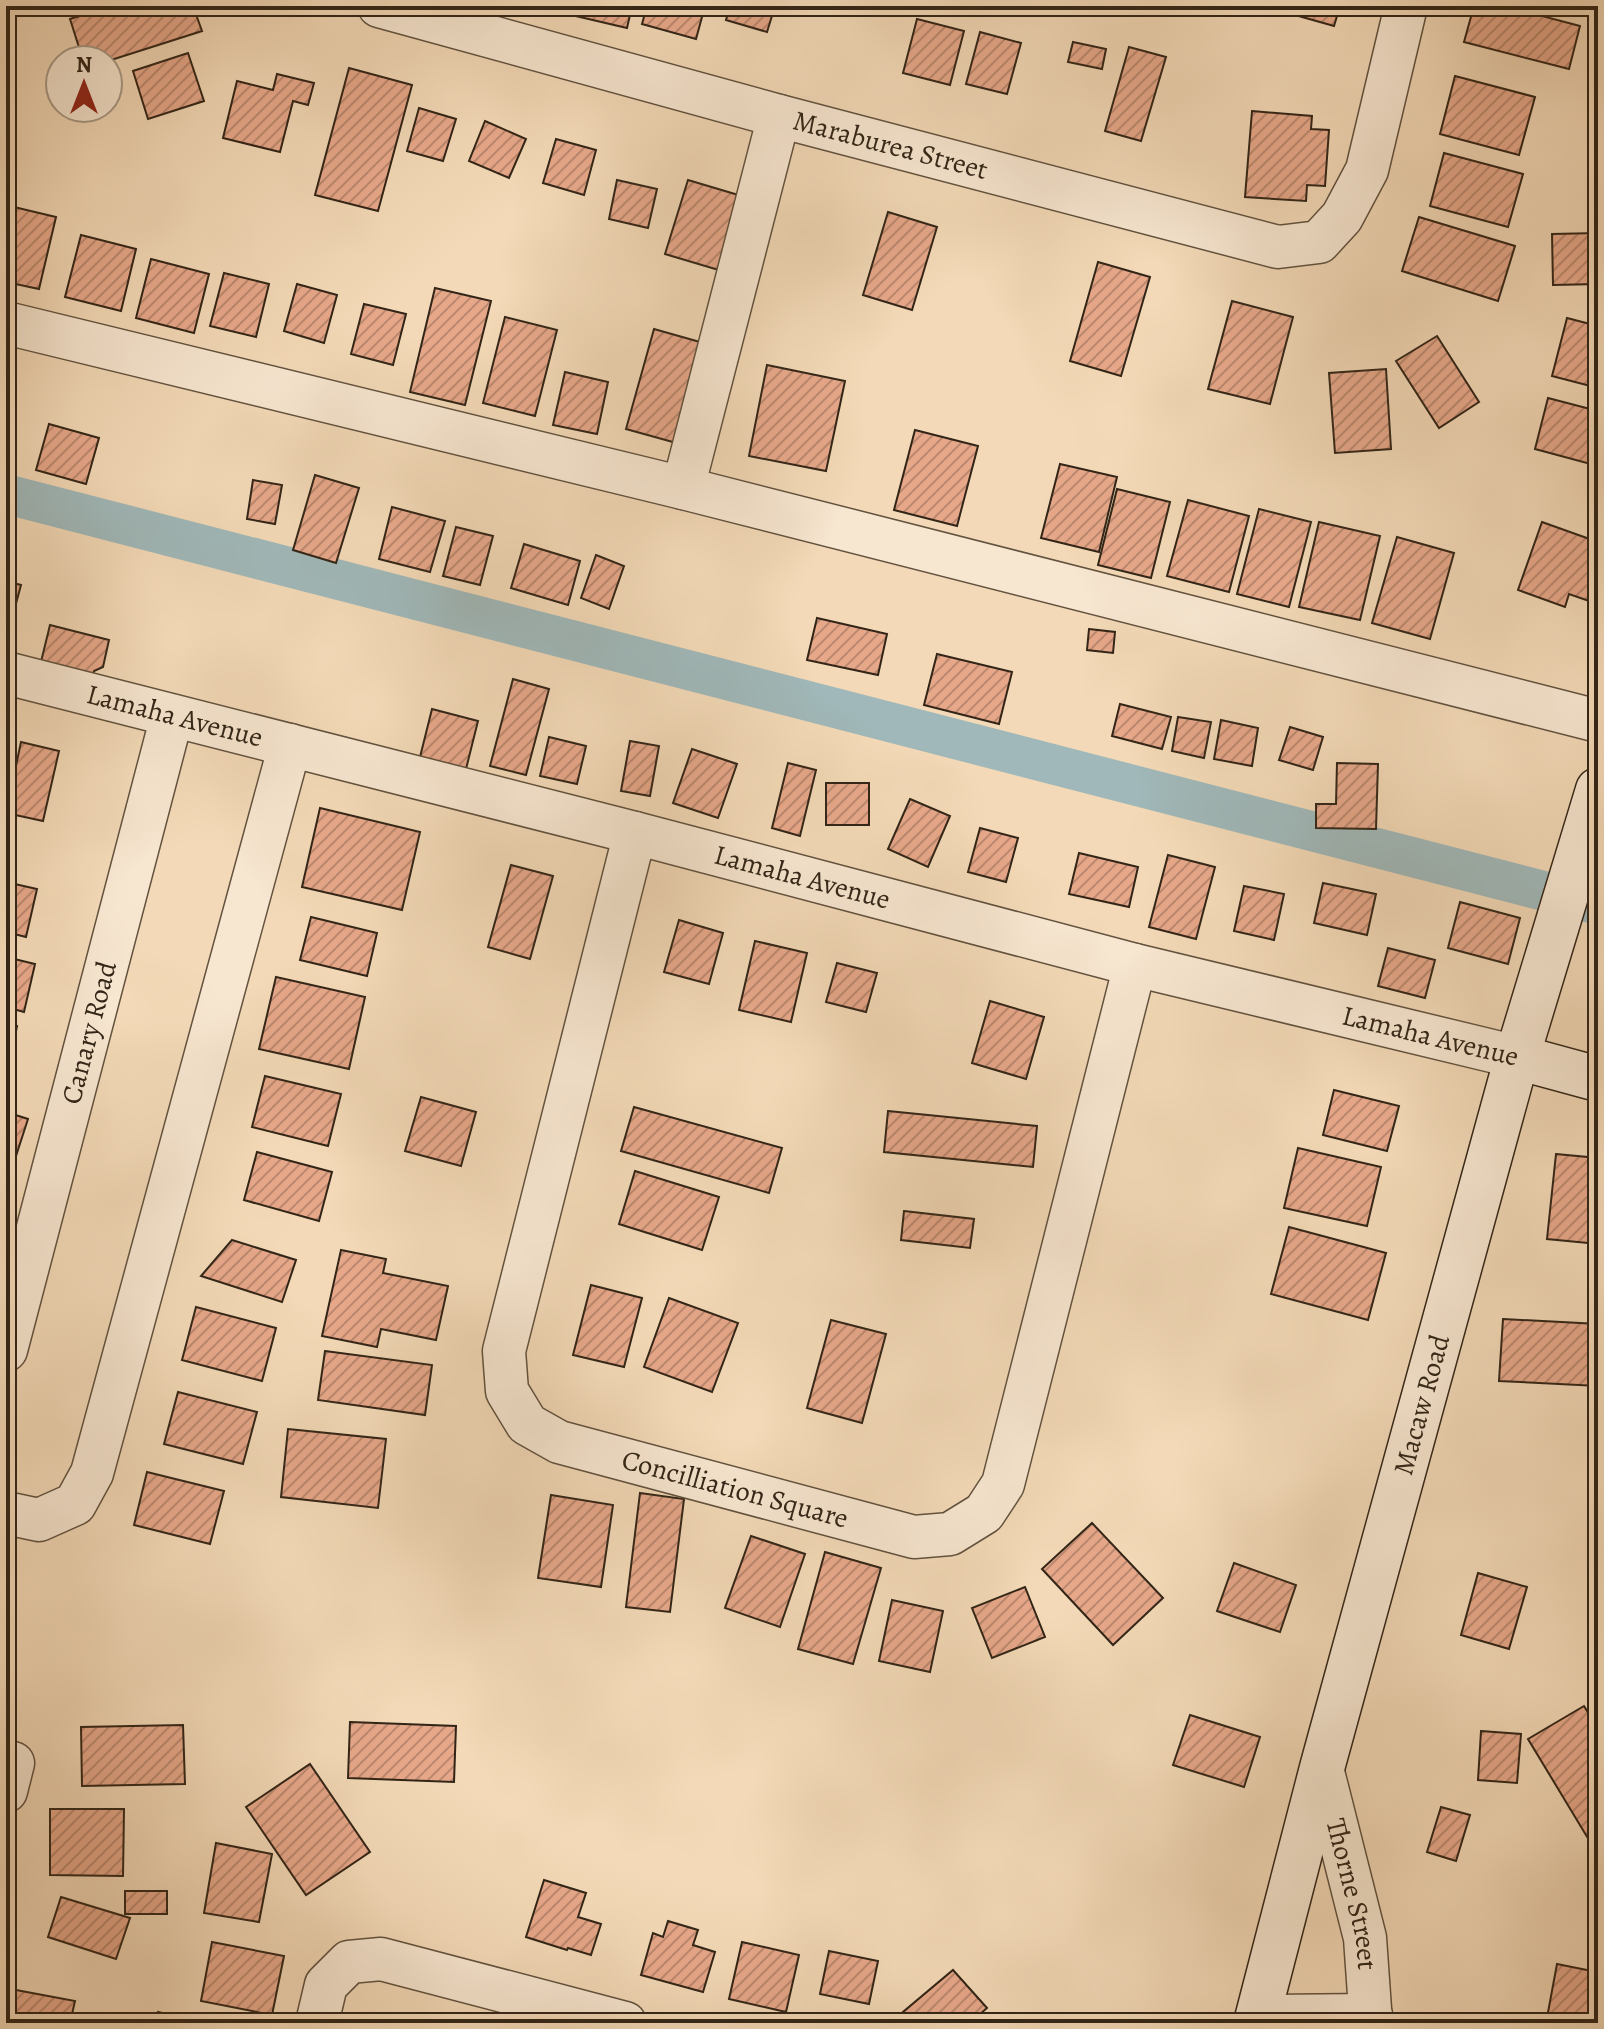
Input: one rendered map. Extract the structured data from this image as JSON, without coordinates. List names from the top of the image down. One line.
{"streets":{"street":["Maraburea Street","Lamaha Avenue","Canary Road","Macaw Road","Concilliation Square","Thorne Street"]},"crossings":[["Lamaha Avenue","Canary Road"],["Lamaha Avenue","Macaw Road"],["Lamaha Avenue","Concilliation Square"],["Macaw Road","Thorne Street"]],"north":"top"}
